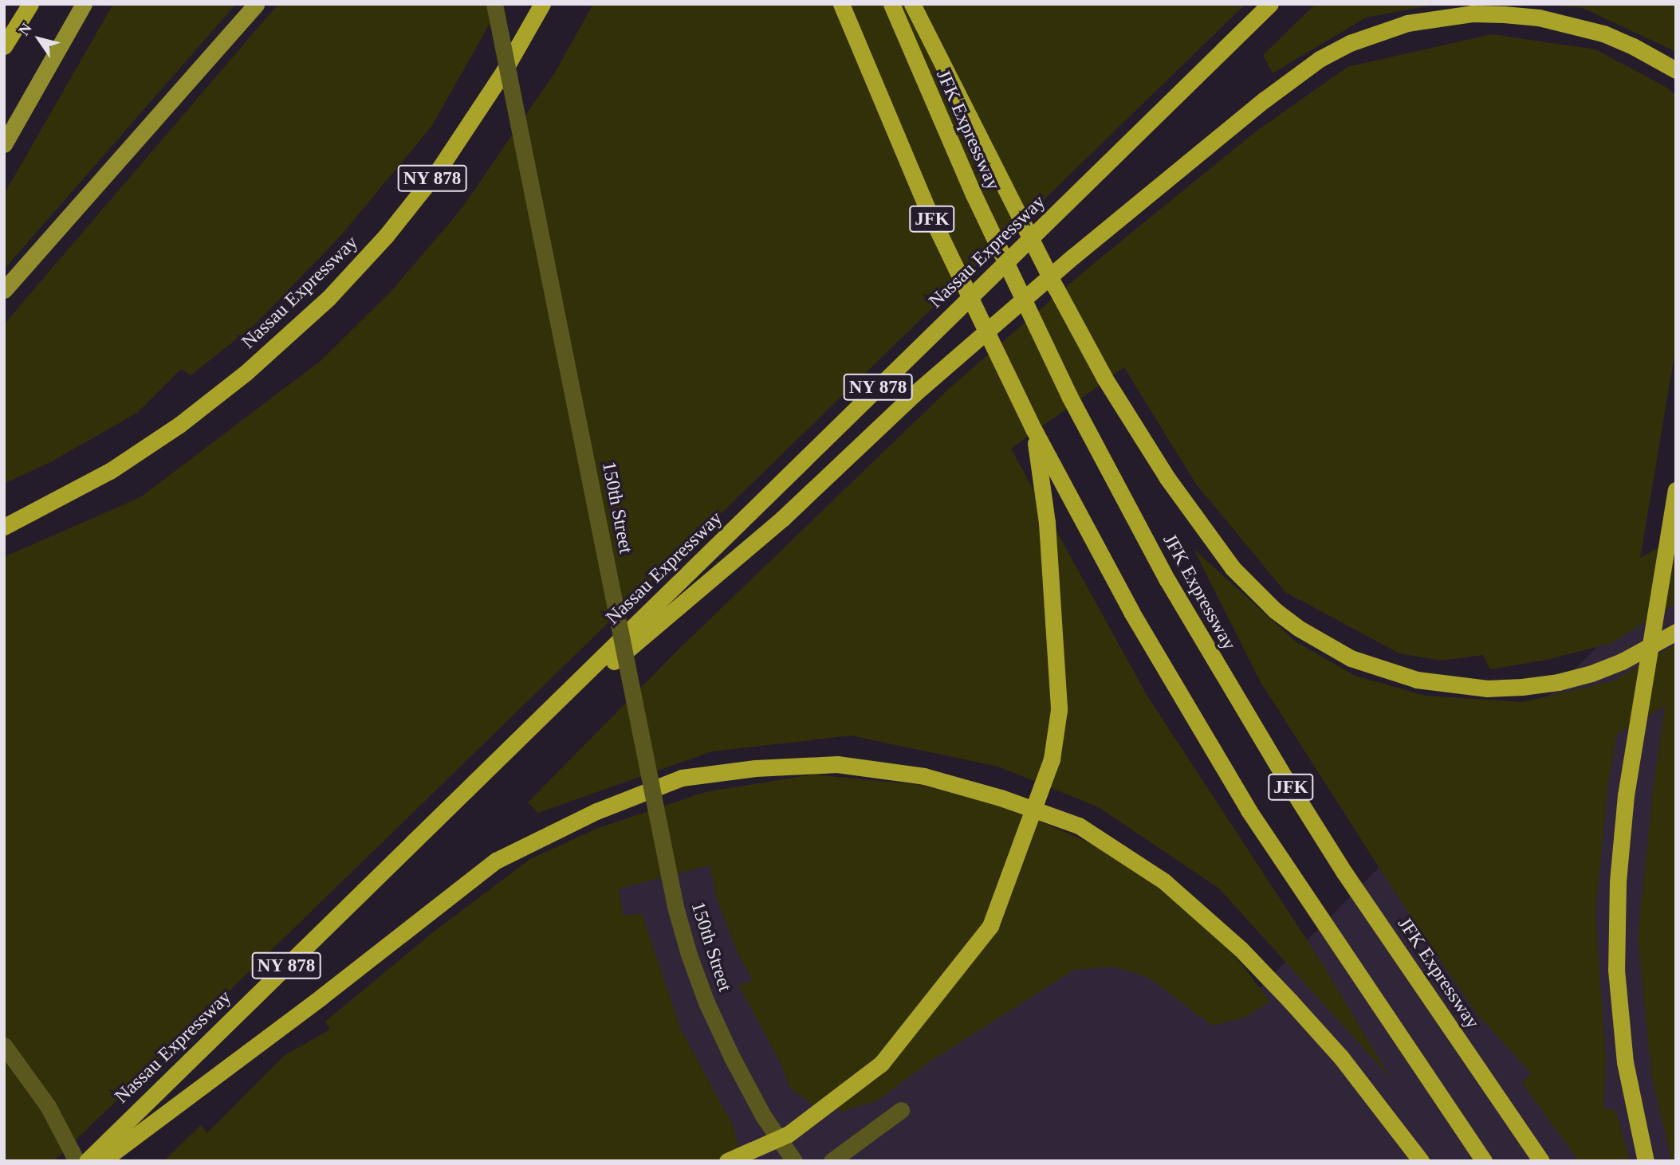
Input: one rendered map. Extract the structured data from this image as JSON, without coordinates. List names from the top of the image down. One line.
{"streets":{"highway":["JFK Expressway","NY 878","JFK","Nassau Expressway"],"street":["150th Street"]},"north":"top left"}
